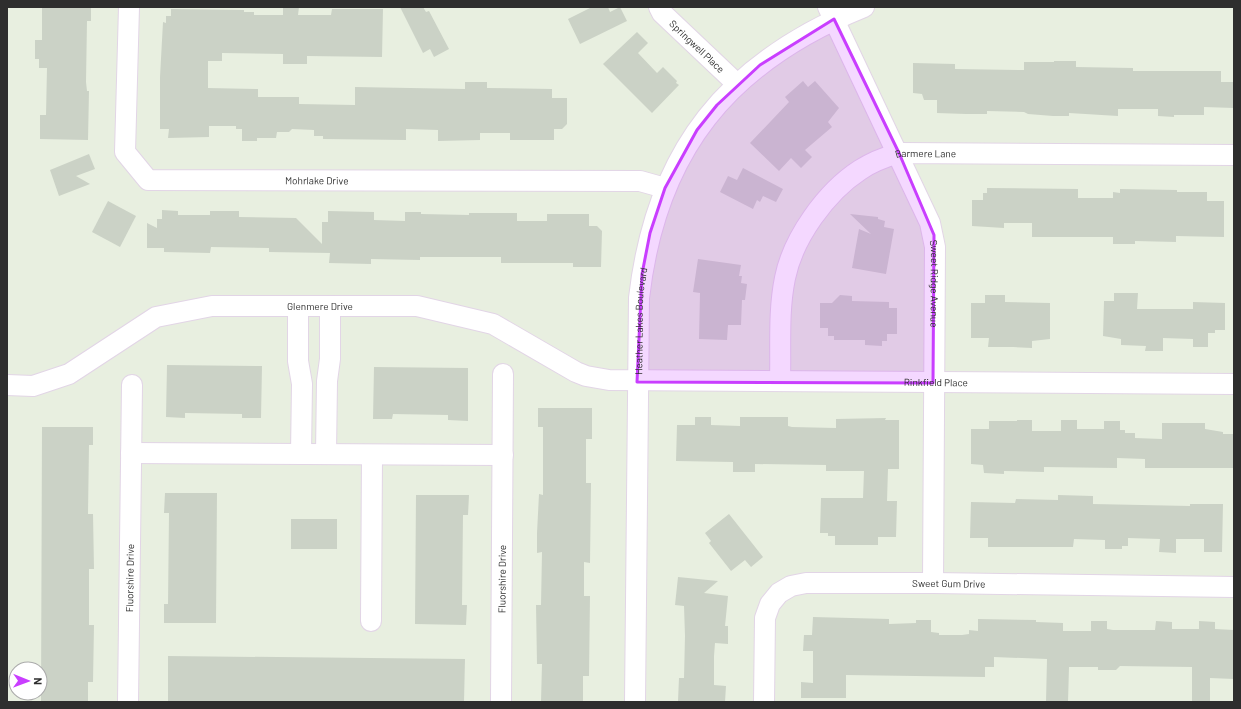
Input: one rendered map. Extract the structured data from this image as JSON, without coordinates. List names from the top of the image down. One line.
{"streets":{"street":["Springwell Place","Barmere Lane","Mohrlake Drive","Sweet Ridge Avenue","Glenmere Drive","Heather Lakes Boulevard","Rinkfield Place","Fluorshire Drive","Sweet Gum Drive"]},"crossings":[["Springwell Place","Heather Lakes Boulevard"],["Barmere Lane","Sweet Ridge Avenue"],["Barmere Lane","Rinkfield Place"],["Mohrlake Drive","Heather Lakes Boulevard"],["Sweet Ridge Avenue","Heather Lakes Boulevard"],["Sweet Ridge Avenue","Rinkfield Place"],["Sweet Ridge Avenue","Sweet Gum Drive"],["Glenmere Drive","Heather Lakes Boulevard"],["Glenmere Drive","Rinkfield Place"],["Heather Lakes Boulevard","Rinkfield Place"]],"north":"right"}
